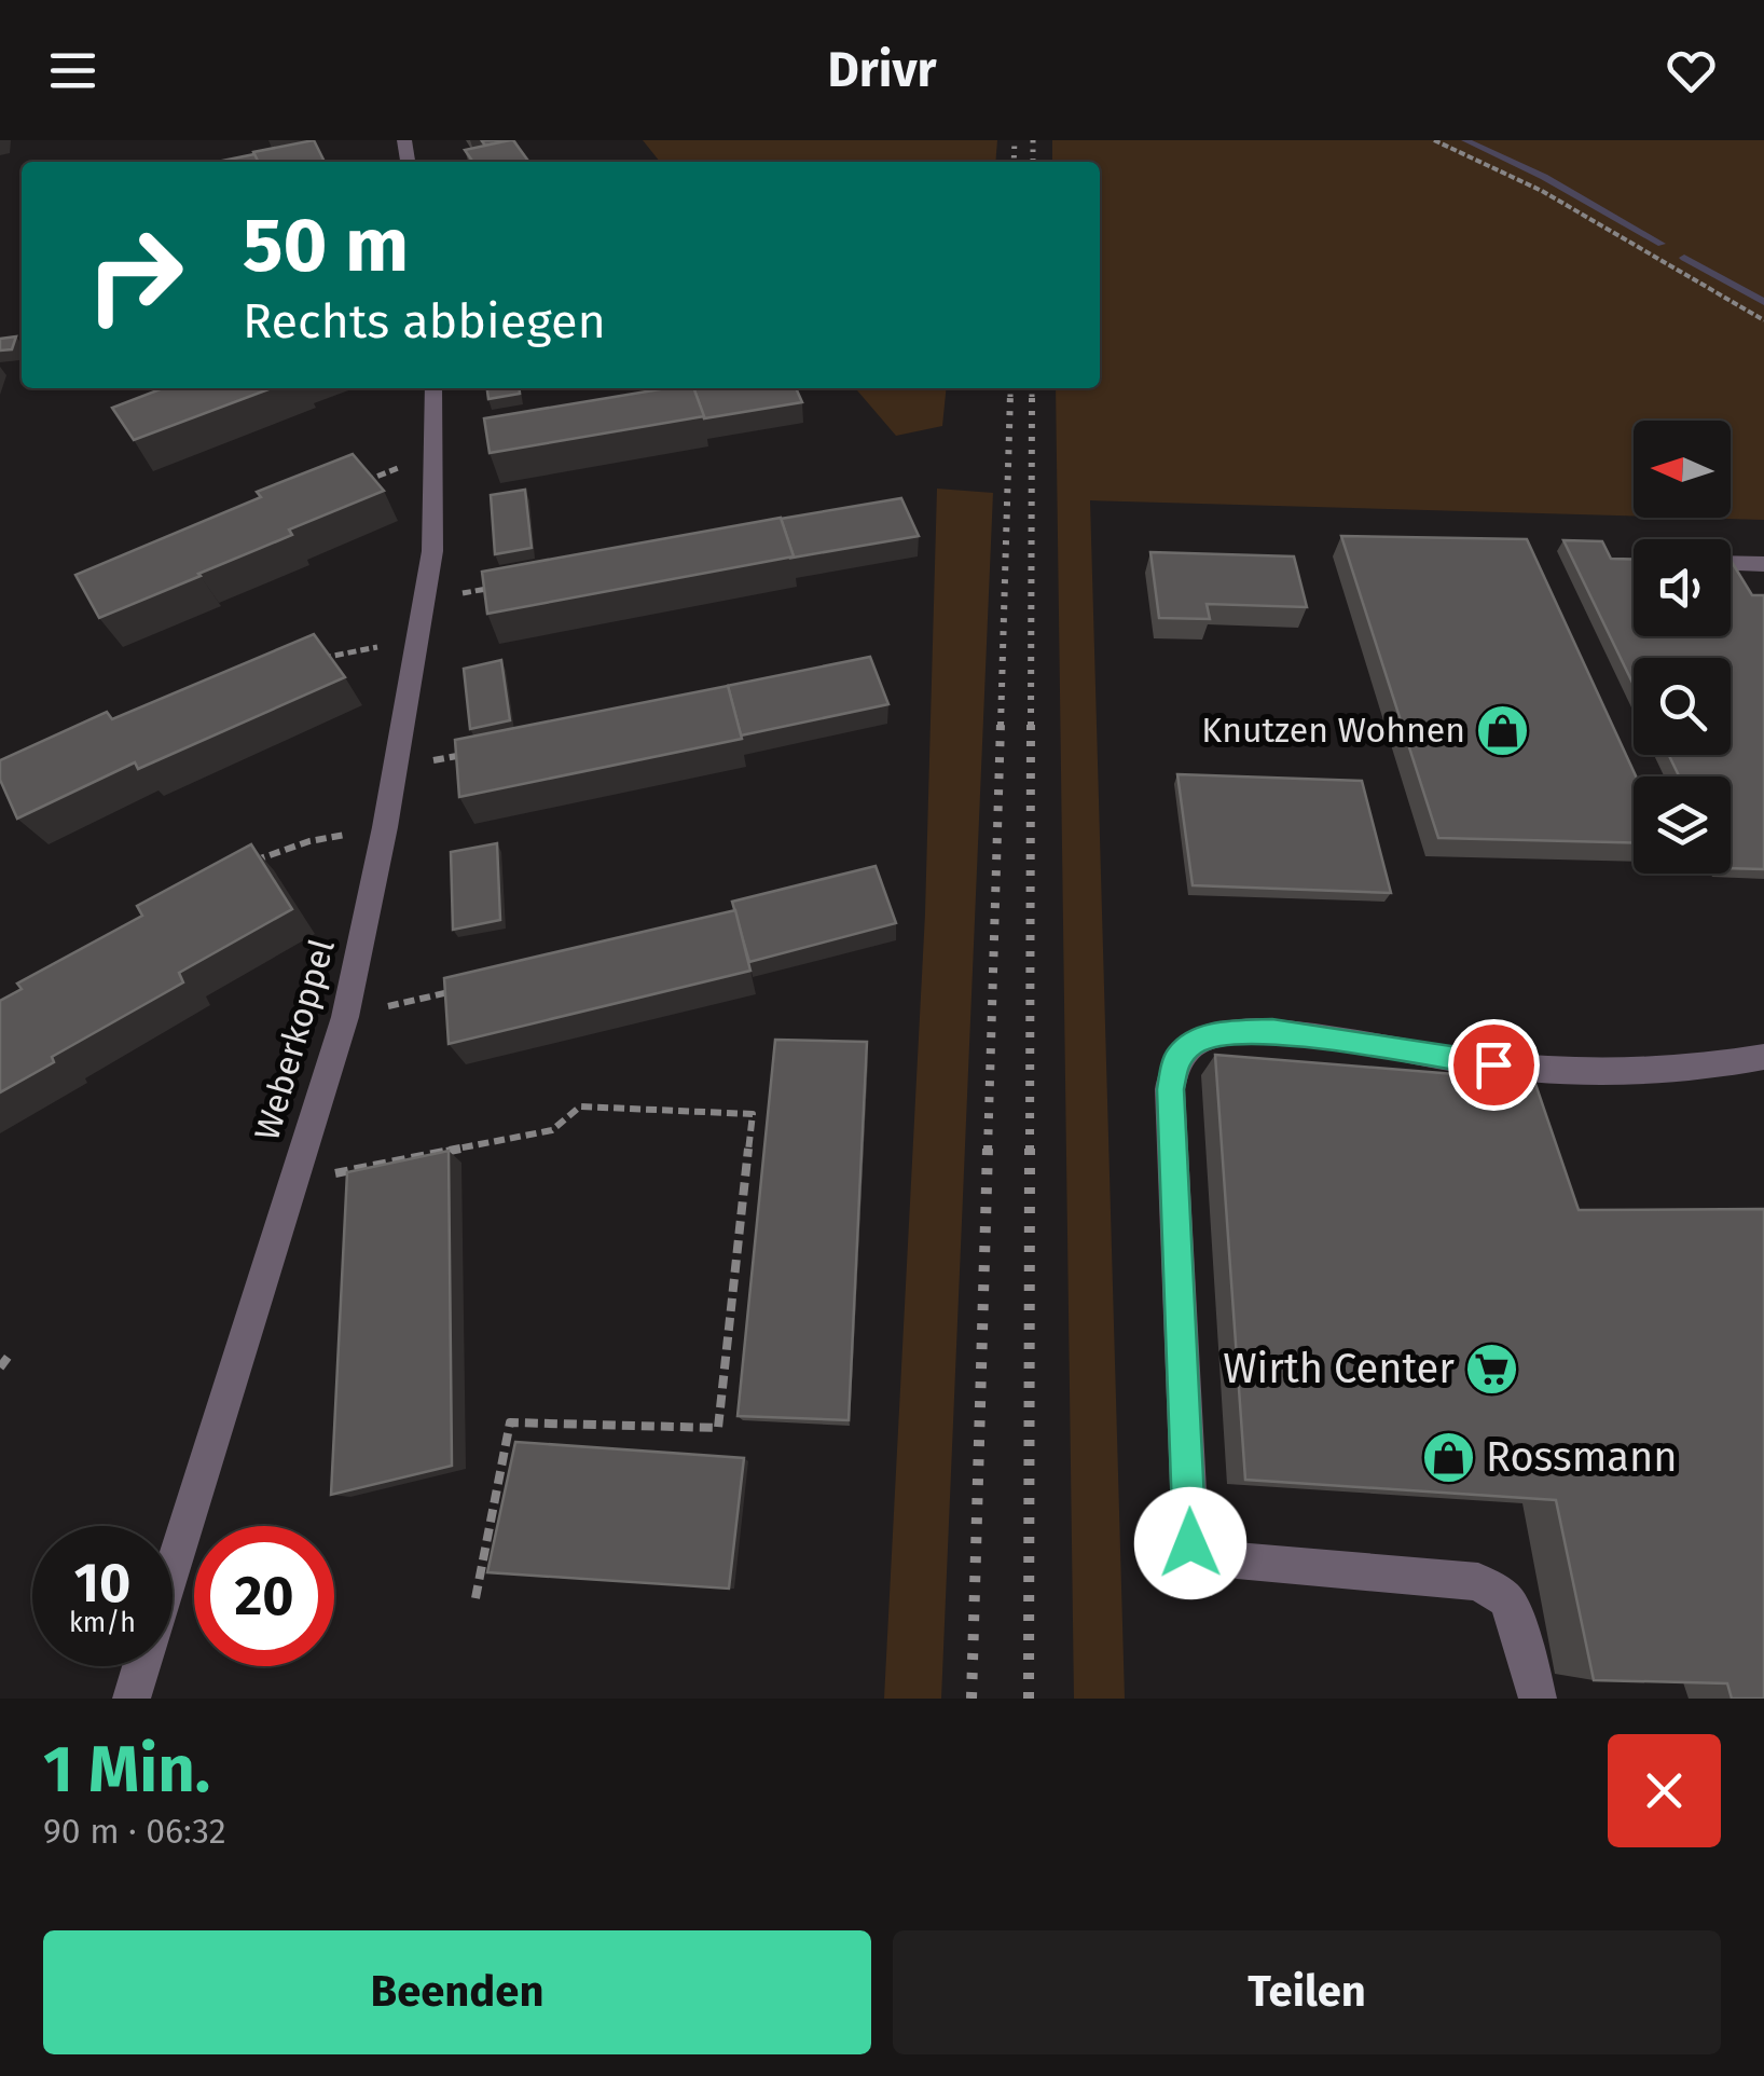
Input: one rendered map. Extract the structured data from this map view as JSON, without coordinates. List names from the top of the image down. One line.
{"streets":{"street":["Weberkoppel"]},"places":{"shop":["Knutzen Wohnen","Rossmann"],"supermarket":["Wirth Center"]},"north":"left","page":{"header":"Drivr","turn":["50 m","Rechts abbiegen"],"speed":"10 km/h","limit":"20","heading":["1 Min.","90 m · 06:32"],"buttons":["Beenden","Teilen"]}}
